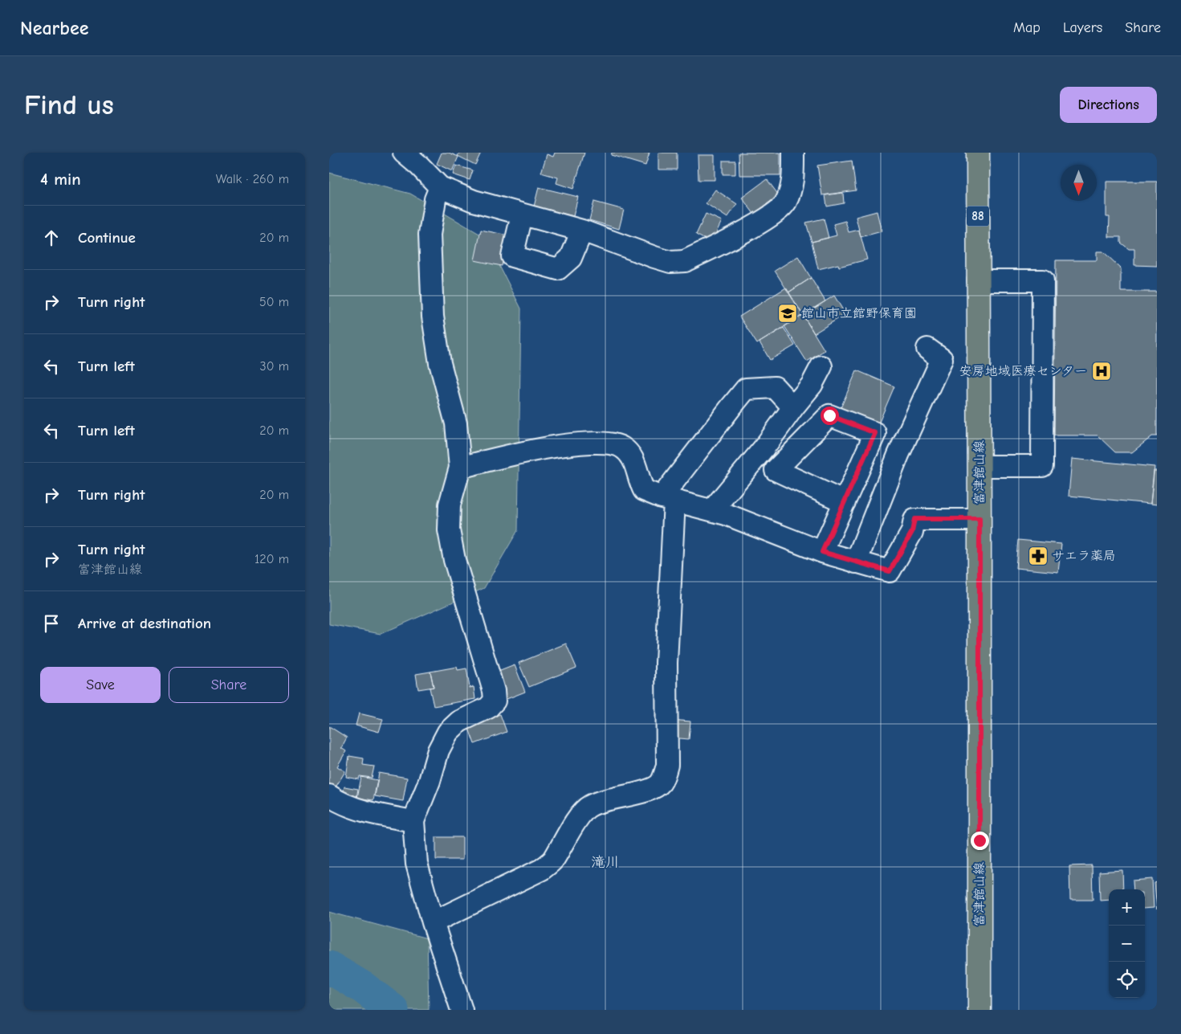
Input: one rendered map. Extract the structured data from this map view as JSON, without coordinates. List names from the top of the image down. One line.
{"streets":{"main road":["88","富津館山線"]},"districts":["滝川"],"places":{"school or university":["館山市立館野保育園"],"hospital":["安房地域医療センター"],"pharmacy":["サエラ薬局"]},"north":"bottom","page":{"header":"Nearbee","nav":["Map","Layers","Share"],"buttons":["Directions",["Save","Share"]],"title":"Find us","heading":["4 min","Walk · 260 m"],"list":[["Continue","20 m"],["Turn right","50 m"],["Turn left","30 m"],["Turn left","20 m"],["Turn right","20 m"],["Turn right","富津館山線","120 m"],"Arrive at destination"],"map_buttons":["+","−"]}}
